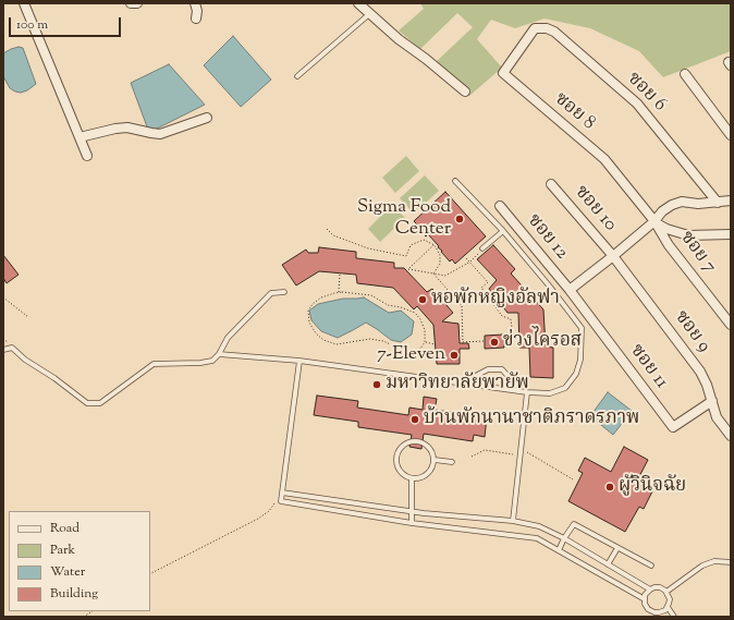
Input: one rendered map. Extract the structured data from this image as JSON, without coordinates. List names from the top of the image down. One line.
{"streets":{"street":["ซอย 6","ซอย 8","ซอย 10","ซอย 12","ซอย 7","ซอย 9","ซอย 11"]},"crossings":[["ซอย 6","ซอย 8"],["ซอย 8","ซอย 7"],["ซอย 10","ซอย 9"],["ซอย 12","ซอย 11"],["ซอย 9","ซอย 11"]],"places":["Sigma Food Center","หอพักหญิงอัลฟา","ข่วงไครอส","7-Eleven","มหาวิทยาลัยพายัพ","บ้านพักนานาชาติภราดรภาพ","ผัูวินิจฉัย"],"legend":["Road","Park","Water","Building"],"scale_bar":"100 m"}
